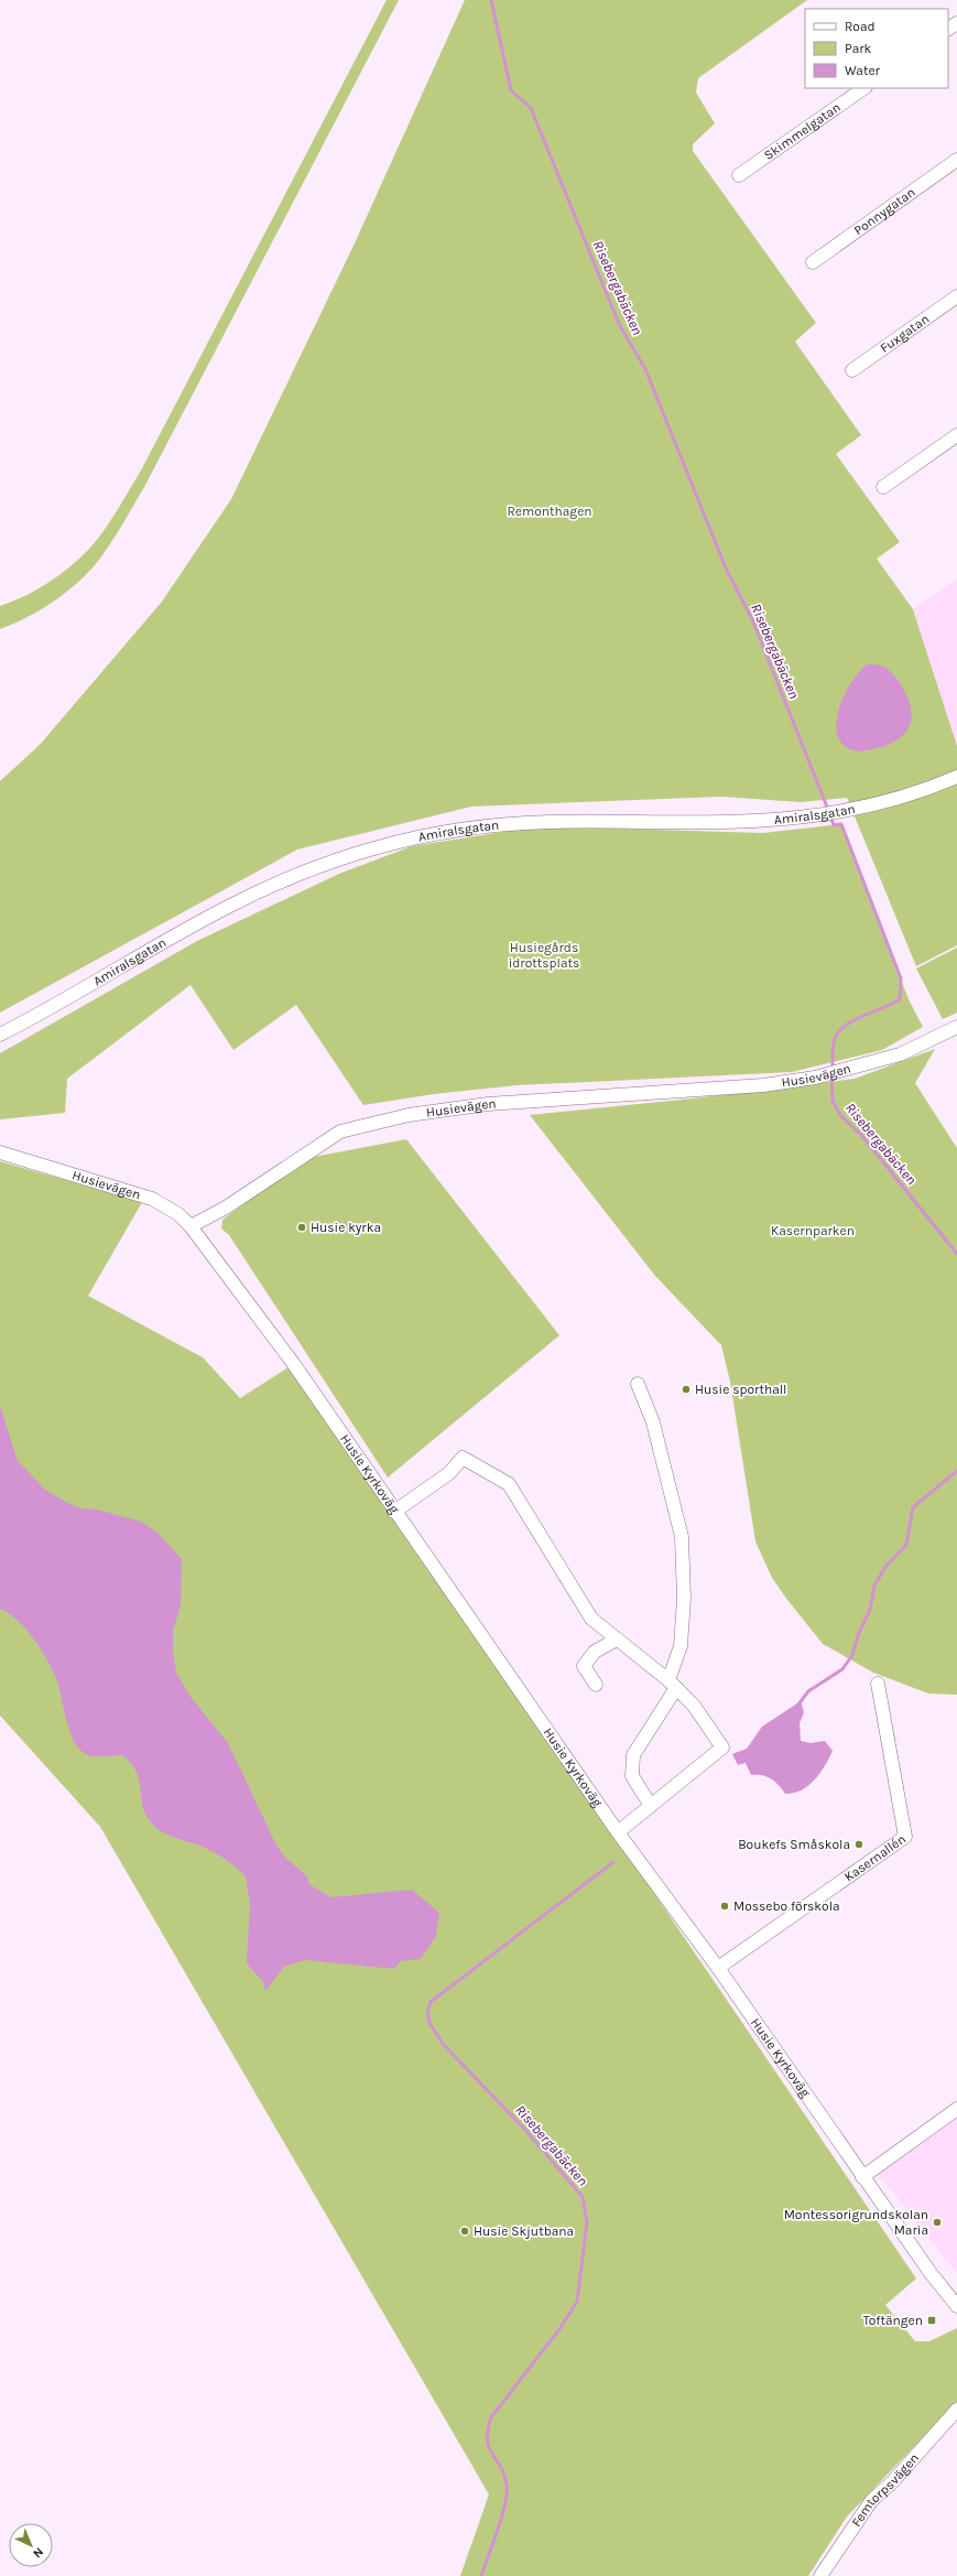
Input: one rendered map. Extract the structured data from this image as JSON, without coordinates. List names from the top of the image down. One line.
{"streets":{"street":["Skimmelgatan","Ponnygatan","Fuxgatan","Amiralsgatan","Husievägen","Husie Kyrkoväg","Kasernallén","Femtorpsvägen"]},"crossings":[["Husievägen","Husie Kyrkoväg"],["Husie Kyrkoväg","Kasernallén"]],"water":["Risebergabäcken"],"parks":["Remonthagen","Husiegårds idrottsplats","Kasernparken"],"places":{"other":["Husie kyrka","Husie sporthall","Boukefs Småskola","Mossebo förskola","Montessorigrundskolan Maria","Husie Skjutbana"],"transit":["Toftängen"]},"legend":["Road","Park","Water"],"north":"bottom right"}
